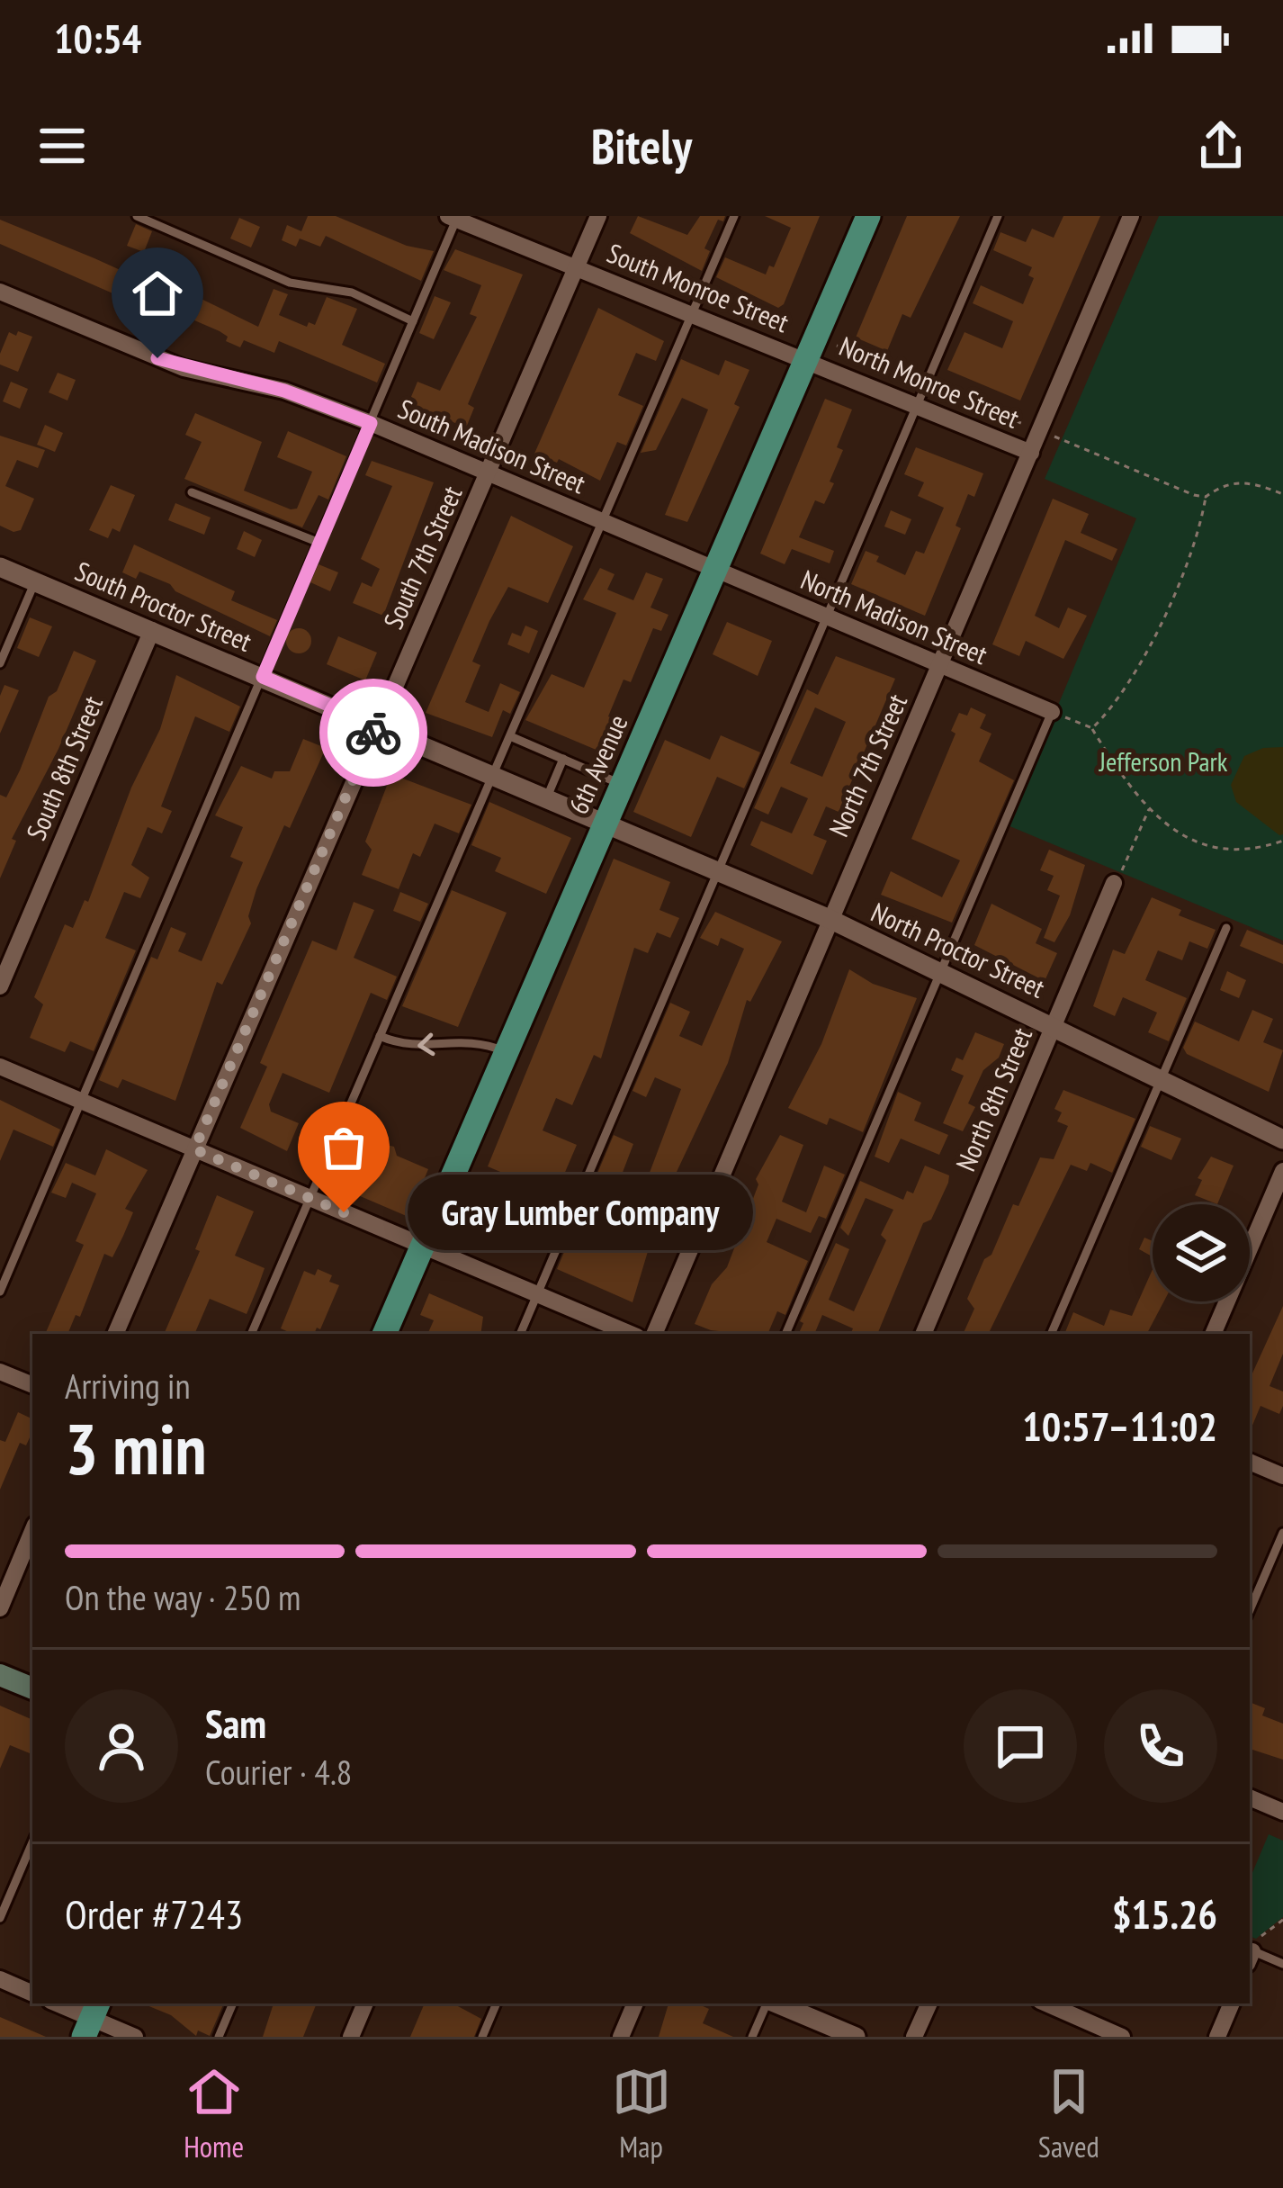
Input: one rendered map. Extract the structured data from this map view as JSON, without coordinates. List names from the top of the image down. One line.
{"streets":{"main road":["6th Avenue"],"street":["South Monroe Street","North Monroe Street","South Madison Street","South 7th Street","South Proctor Street","North Madison Street","North 7th Street","South 8th Street","North Proctor Street","North 8th Street"]},"crossings":[["South Monroe Street","North Monroe Street"],["South Monroe Street","South 7th Street"],["South Monroe Street","6th Avenue"],["North Monroe Street","6th Avenue"],["North Monroe Street","North 7th Street"],["South Madison Street","South 7th Street"],["South Madison Street","North Madison Street"],["South Madison Street","6th Avenue"],["South 7th Street","South Proctor Street"],["South Proctor Street","6th Avenue"],["South Proctor Street","South 8th Street"],["South Proctor Street","North Proctor Street"],["North Madison Street","6th Avenue"],["North Madison Street","North 7th Street"],["6th Avenue","North Proctor Street"],["North 7th Street","North Proctor Street"],["North Proctor Street","North 8th Street"]],"parks":["Jefferson Park"],"places":["Gray Lumber Company"],"page":{"status":"10:54","header":"Bitely","bubble":"Gray Lumber Company","heading":["3 min","Arriving in","10:57–11:02"],"panel":["Sam","Courier · 4.8","Order #7243","$15.26"],"bar":"On the way · 250 m","tabs":["Home","Map","Saved"]}}
